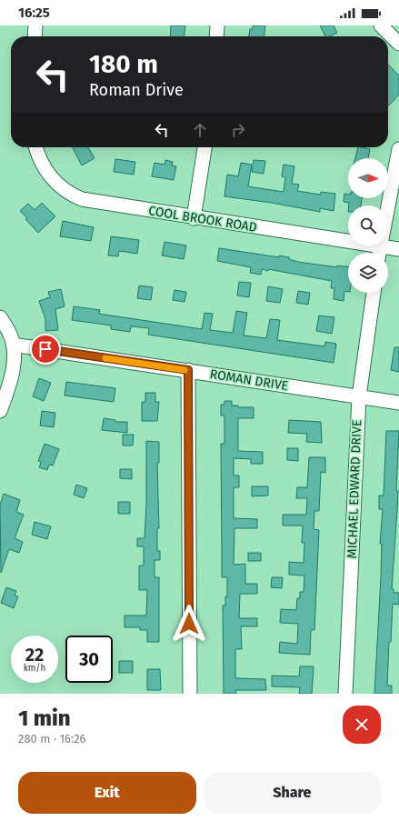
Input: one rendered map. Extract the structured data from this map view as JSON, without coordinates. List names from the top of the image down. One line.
{"streets":{"street":["COOL BROOK ROAD","ROMAN DRIVE","MICHAEL EDWARD DRIVE"]},"crossings":[["ROMAN DRIVE","MICHAEL EDWARD DRIVE"]],"north":"right","page":{"status":"16:25","turn":["180 m","Roman Drive"],"speed":"22 km/h","limit":"30","heading":["1 min","280 m · 16:26"],"buttons":["Exit","Share"]}}
